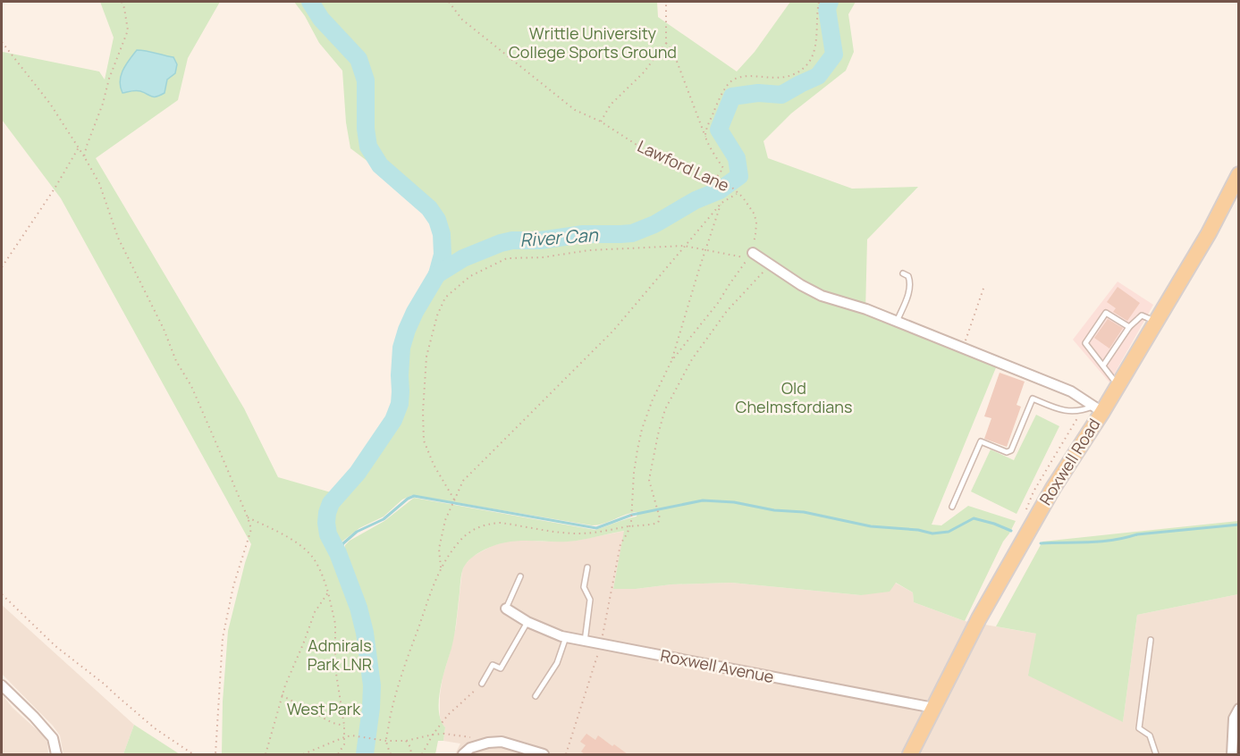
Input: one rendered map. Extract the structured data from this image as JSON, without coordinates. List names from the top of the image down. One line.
{"streets":{"main road":["Roxwell Road"],"street":["Roxwell Avenue"],"path":["Lawford Lane"]},"crossings":[["Roxwell Road","Roxwell Avenue"]],"water":["River Can"],"parks":["Writtle University College Sports Ground","Old Chelmsfordians","Admirals Park LNR","West Park"]}
